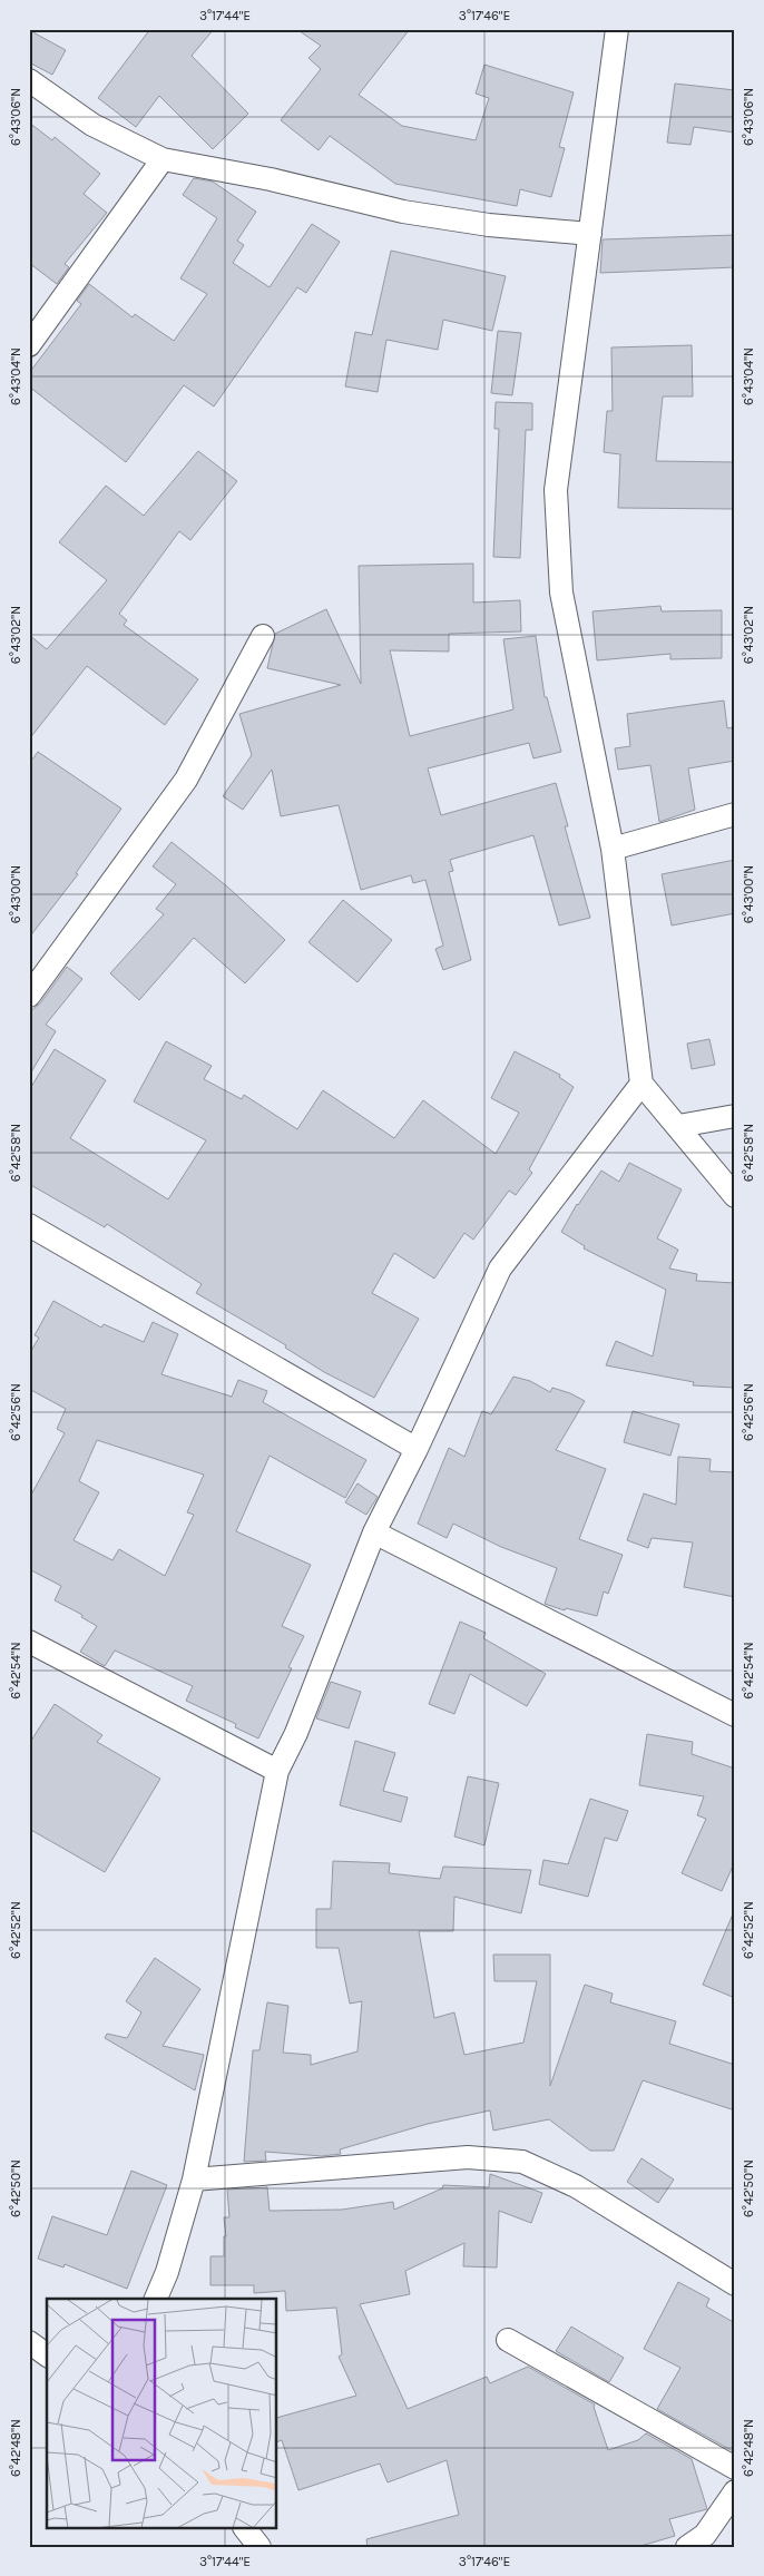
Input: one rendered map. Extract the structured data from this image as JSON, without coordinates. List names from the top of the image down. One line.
{"coordinates":["3°17'44\"E","3°17'46\"E","6°43'06\"N","6°43'04\"N","6°43'02\"N","6°43'00\"N","6°42'58\"N","6°42'56\"N","6°42'54\"N","6°42'52\"N","6°42'50\"N","6°42'48\"N"]}
